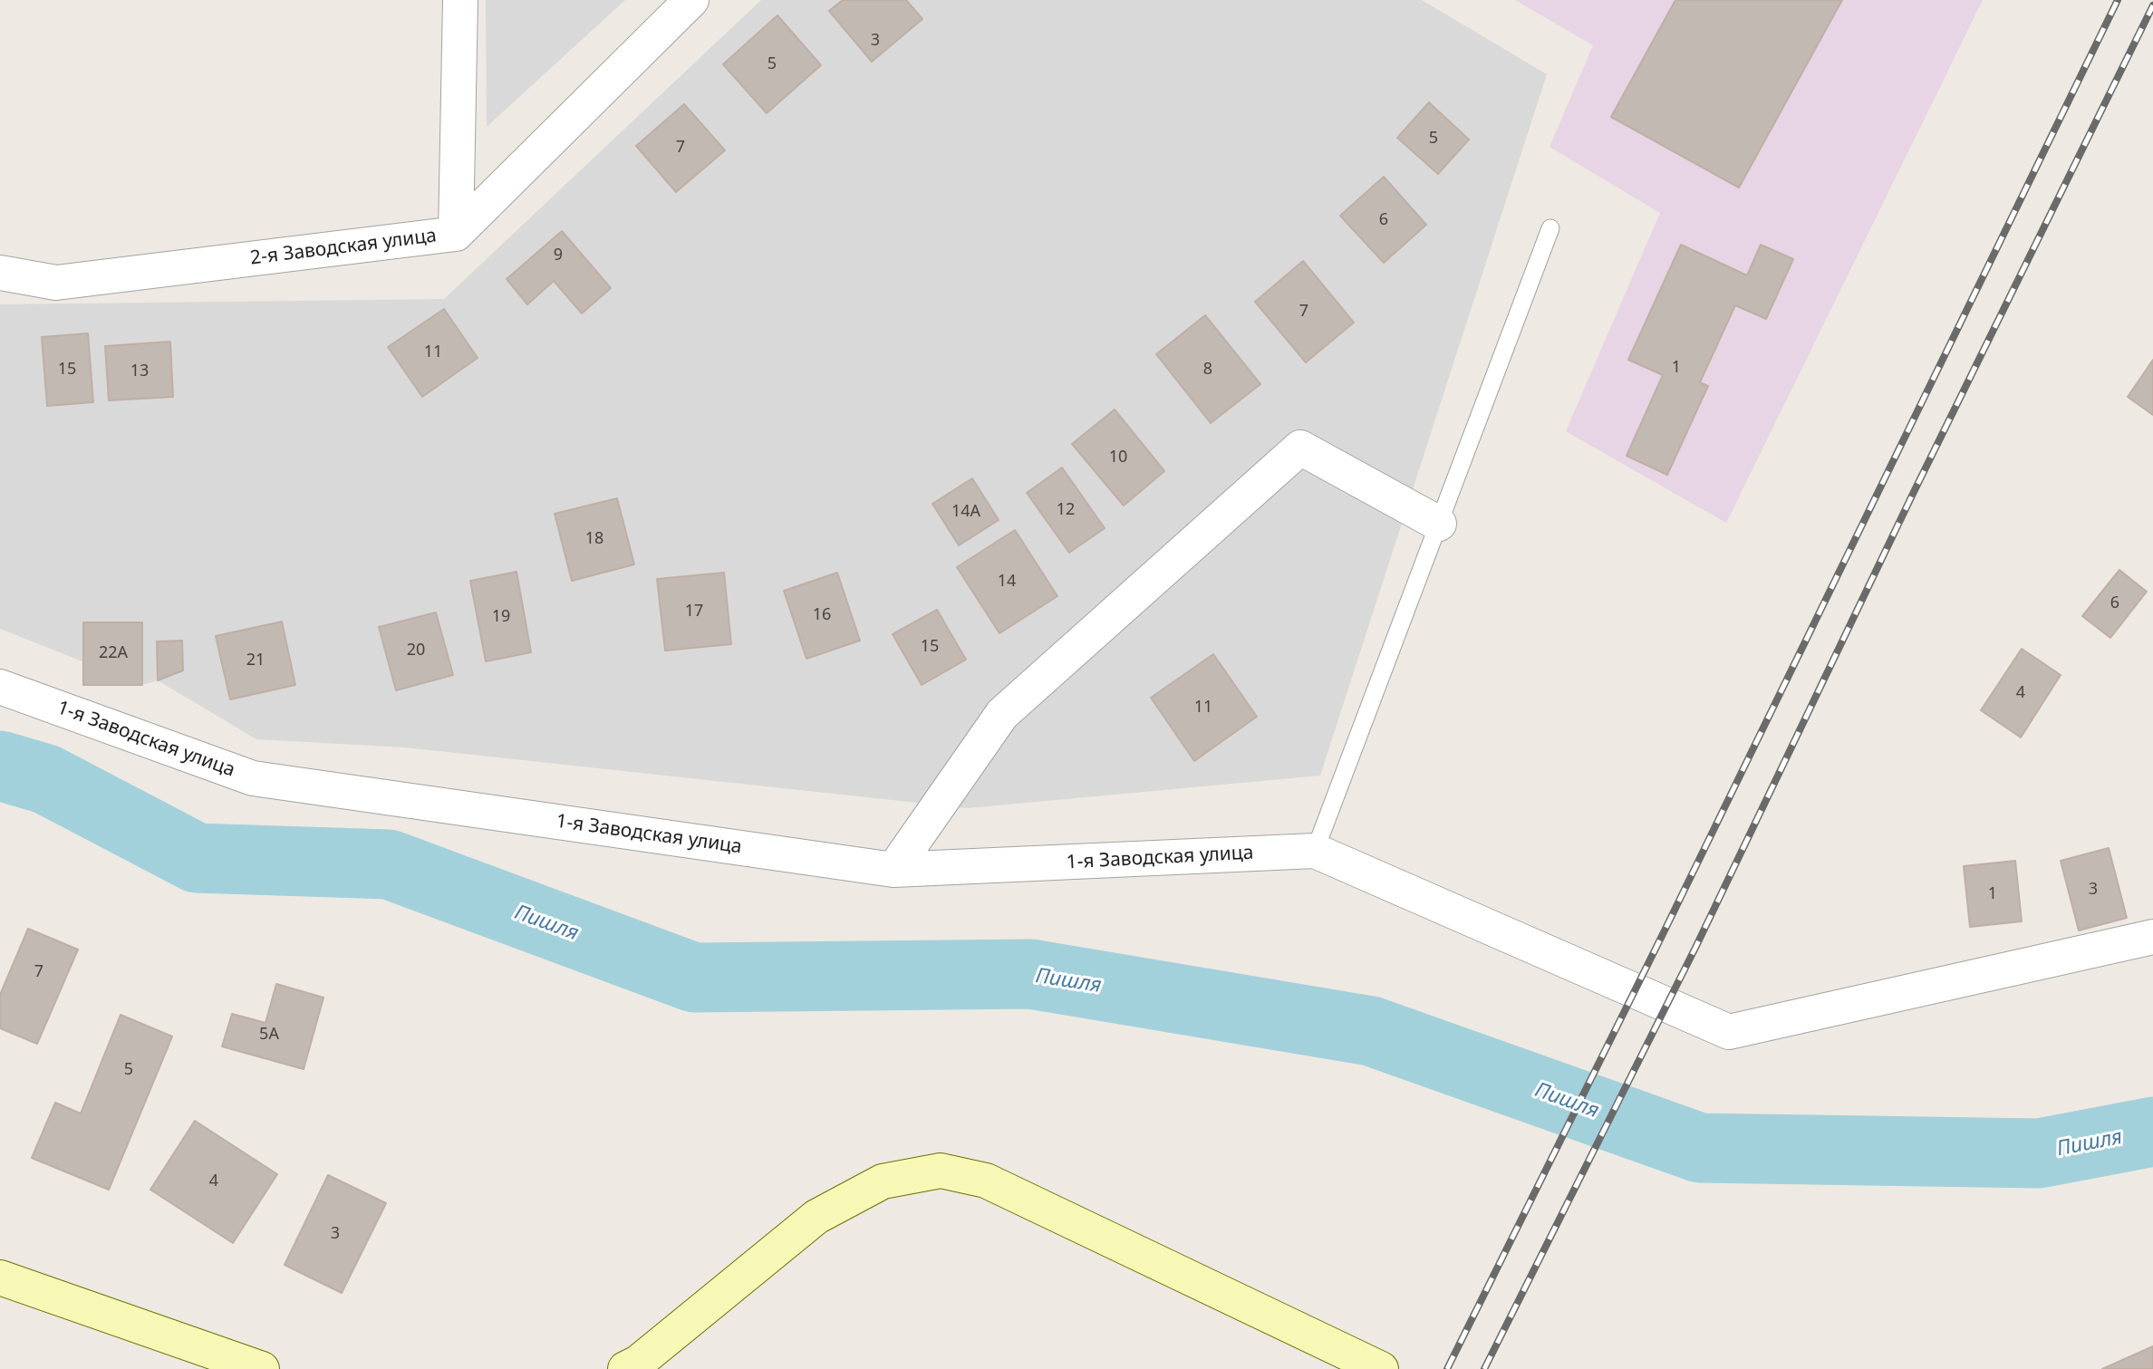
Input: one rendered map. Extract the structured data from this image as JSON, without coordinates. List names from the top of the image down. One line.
{"streets":{"street":["2-я Заводская улица","1-я Заводская улица"]},"water":["Пишля"],"house_numbers":["3","5","5","7","6","9","7","11","1","15","8","13","10","12","14А","18","14","6","17","16","19","15","20","22А","21","4","11","3","1","7","5А","5","4","3"]}
